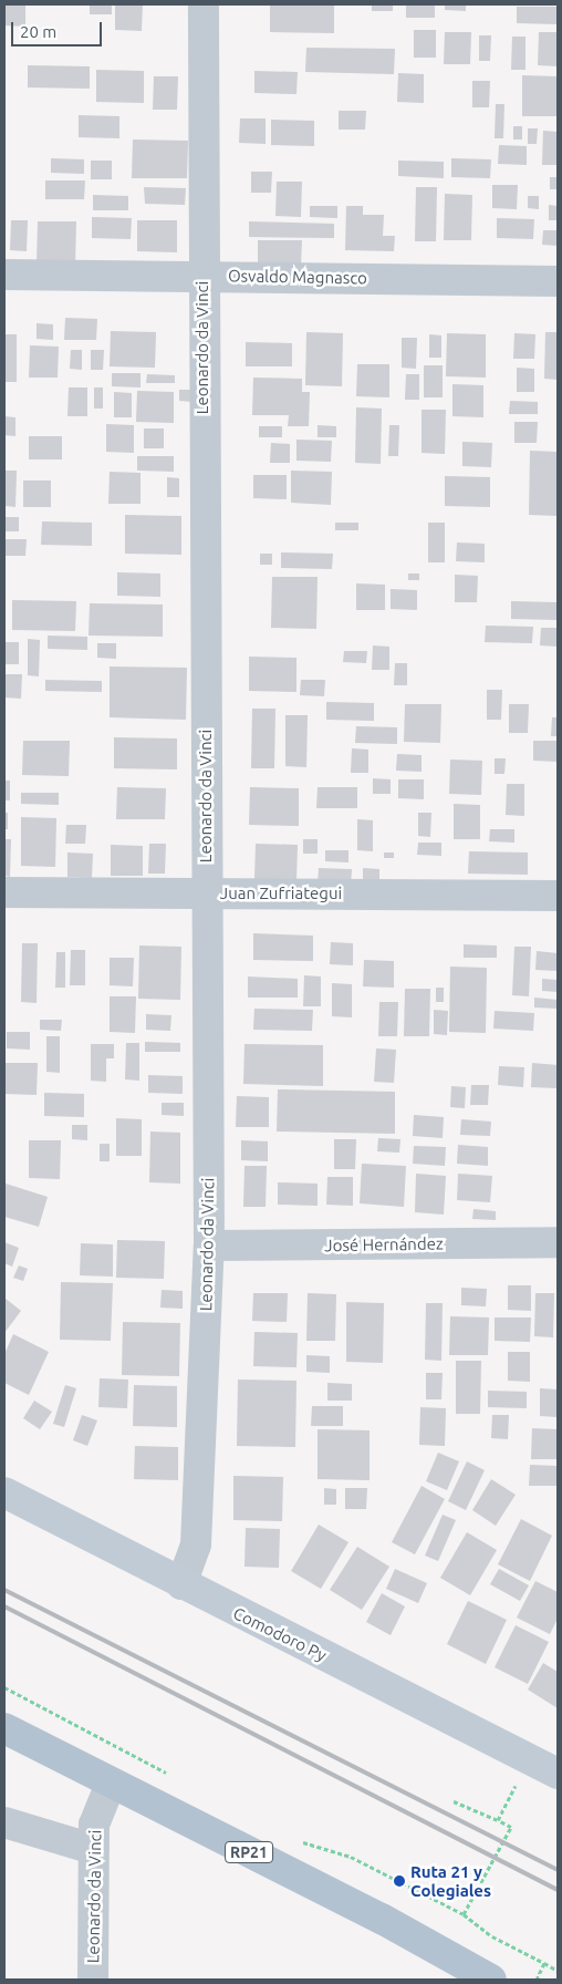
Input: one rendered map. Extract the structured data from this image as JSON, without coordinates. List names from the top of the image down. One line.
{"streets":{"main road":["Comodoro Py","RP21"],"street":["Osvaldo Magnasco","Leonardo da Vinci","Juan Zufriategui","José Hernández"]},"crossings":[["Osvaldo Magnasco","Leonardo da Vinci"],["Leonardo da Vinci","Juan Zufriategui"],["Leonardo da Vinci","José Hernández"],["Leonardo da Vinci","Comodoro Py"],["Leonardo da Vinci","RP21"]],"places":["Ruta 21 y Colegiales"],"scale_bar":"20 m"}
